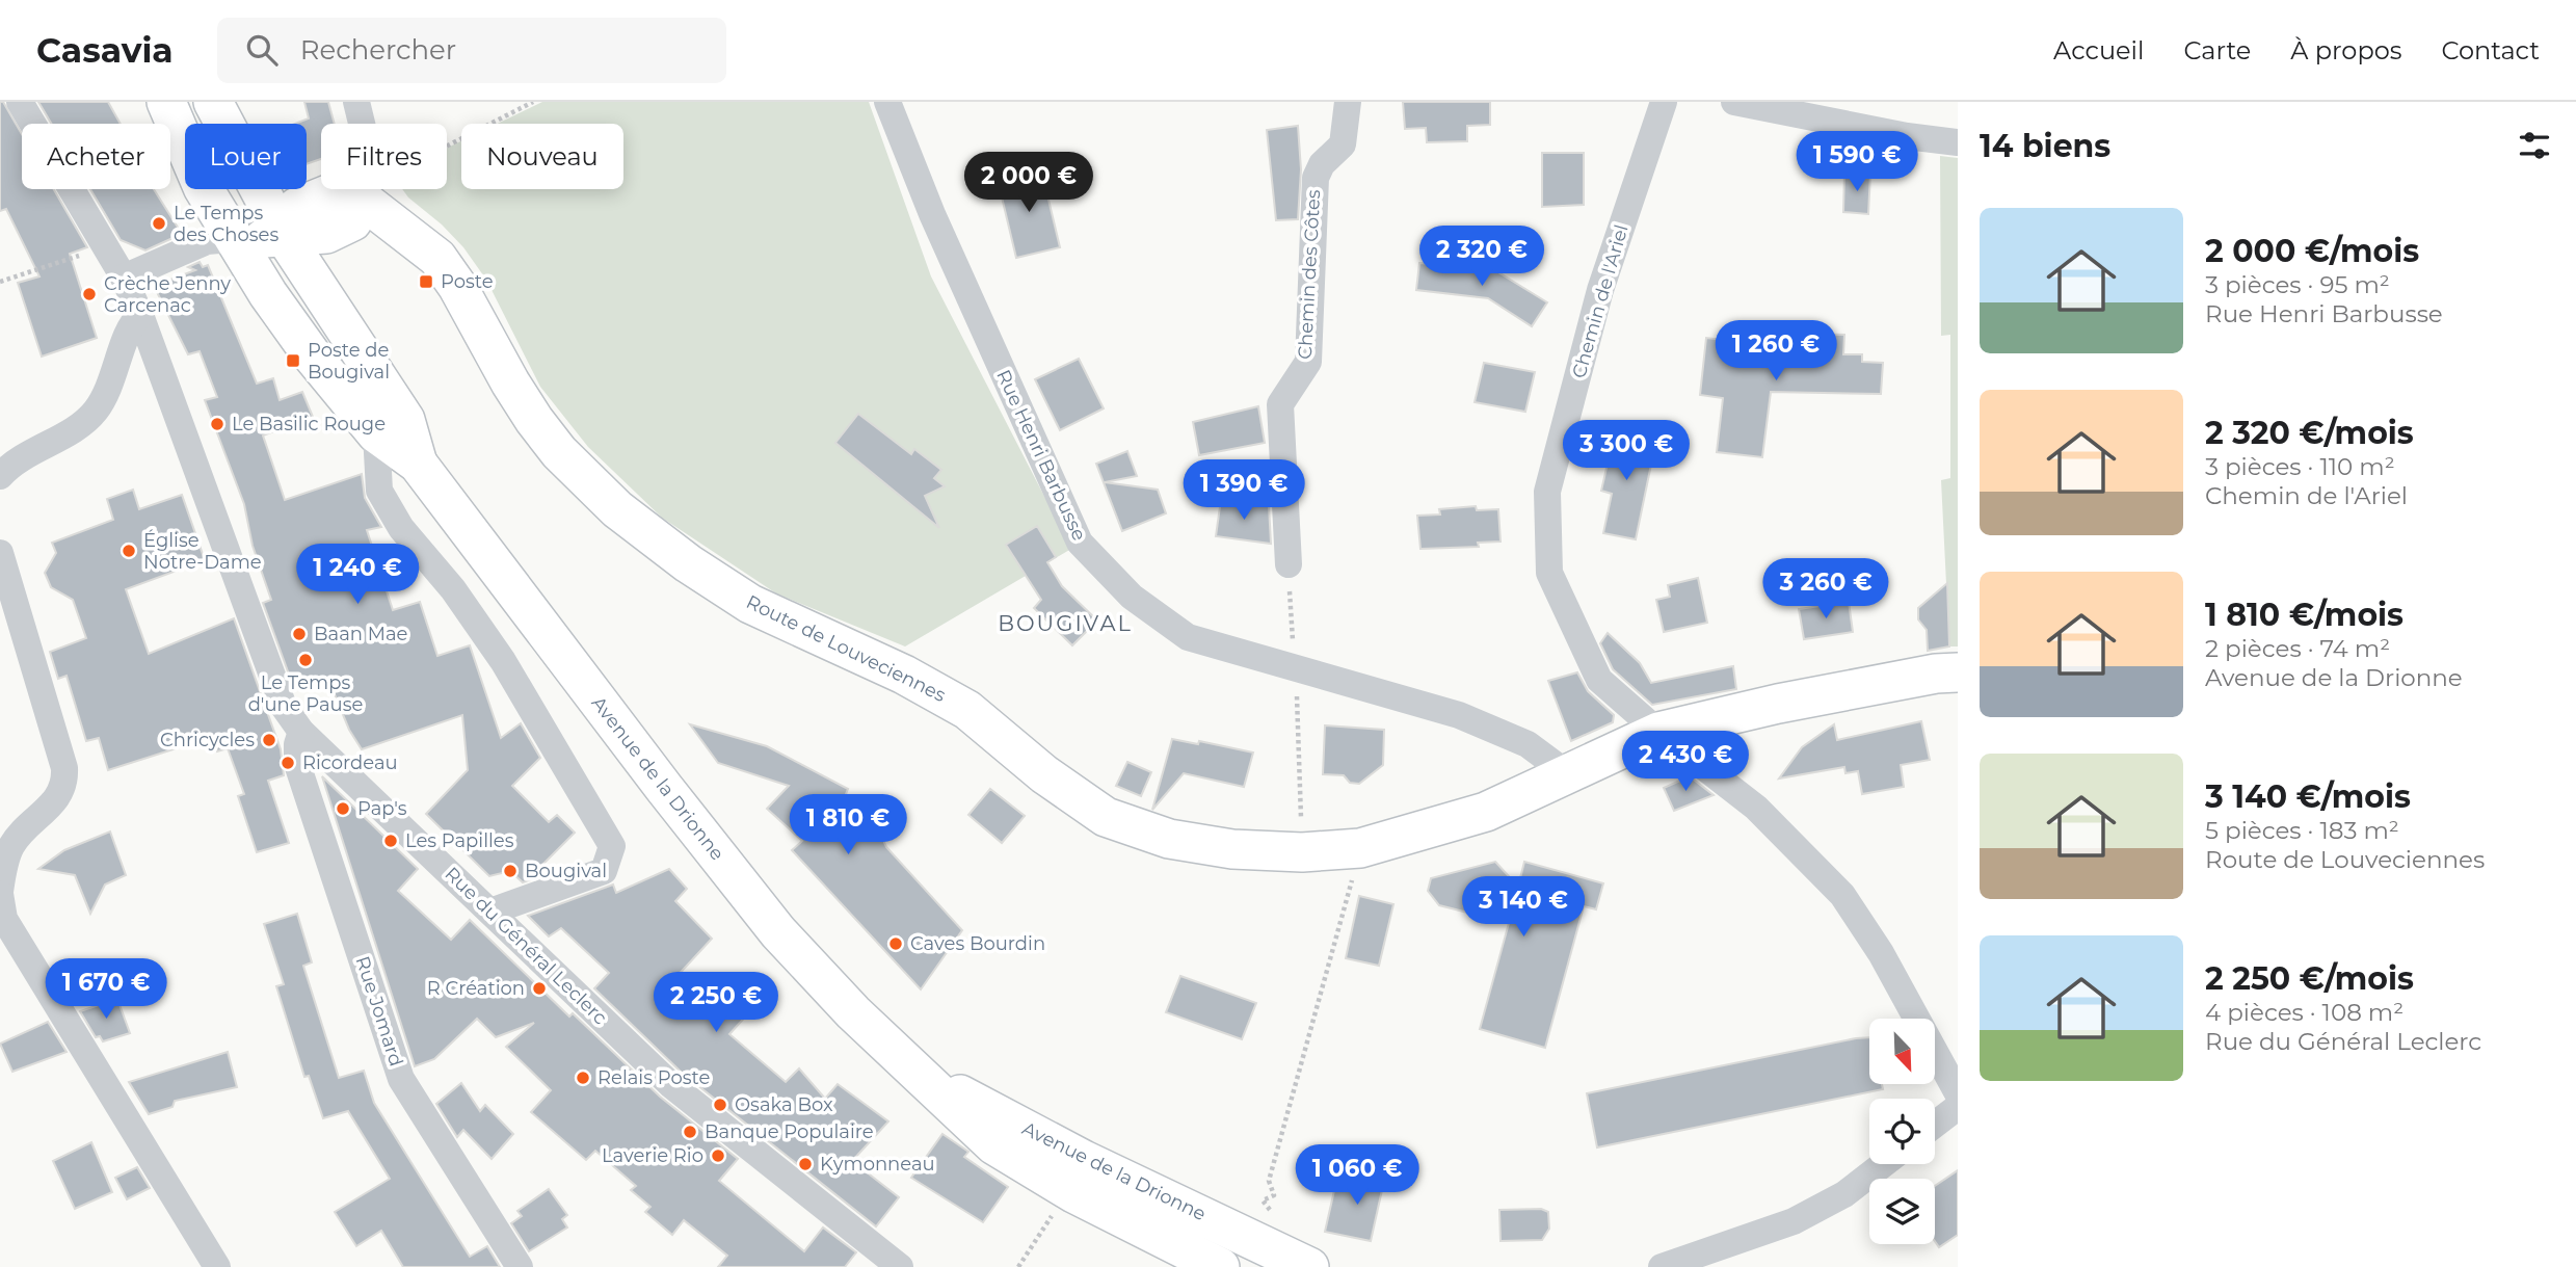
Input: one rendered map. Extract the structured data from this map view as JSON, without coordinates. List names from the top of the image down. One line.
{"streets":{"main road":["Route de Louveciennes","Avenue de la Drionne"],"street":["Chemin des Côtes","Chemin de l'Ariel","Rue Henri Barbusse","Rue du Général Leclerc","Rue Jomard"]},"crossings":[["Chemin de l'Ariel","Route de Louveciennes"],["Rue Henri Barbusse","Route de Louveciennes"],["Rue du Général Leclerc","Rue Jomard"]],"districts":["BOUGIVAL"],"places":{"other":["Le Temps des Choses","Crèche Jenny Carcenac","Le Basilic Rouge","Église Notre-Dame","Baan Mae","Le Temps d'une Pause","Chricycles","Ricordeau","Pap's","Les Papilles","Bougival","Caves Bourdin","R Création","Relais Poste","Osaka Box","Banque Populaire","Laverie Rio","Kymonneau"],"transit":["Poste","Poste de Bougival"]},"north":"bottom right","page":{"header":"Casavia","search":"Rechercher","nav":["Accueil","Carte","À propos","Contact"],"heading":"14 biens","chip":["Acheter","Louer","Filtres","Nouveau"],"price":["1 590 €","2 000 €","2 320 €","1 260 €","3 300 €","1 390 €","1 240 €","3 260 €","2 430 €","1 810 €","3 140 €","1 670 €","2 250 €","1 060 €"],"list":[{"name":"2 000 €/mois","note":"3 pièces · 95 m² · Rue Henri Barbusse"},{"name":"2 320 €/mois","note":"3 pièces · 110 m² · Chemin de l'Ariel"},{"name":"1 810 €/mois","note":"2 pièces · 74 m² · Avenue de la Drionne"},{"name":"3 140 €/mois","note":"5 pièces · 183 m² · Route de Louveciennes"},{"name":"2 250 €/mois","note":"4 pièces · 108 m² · Rue du Général Leclerc"}]}}
